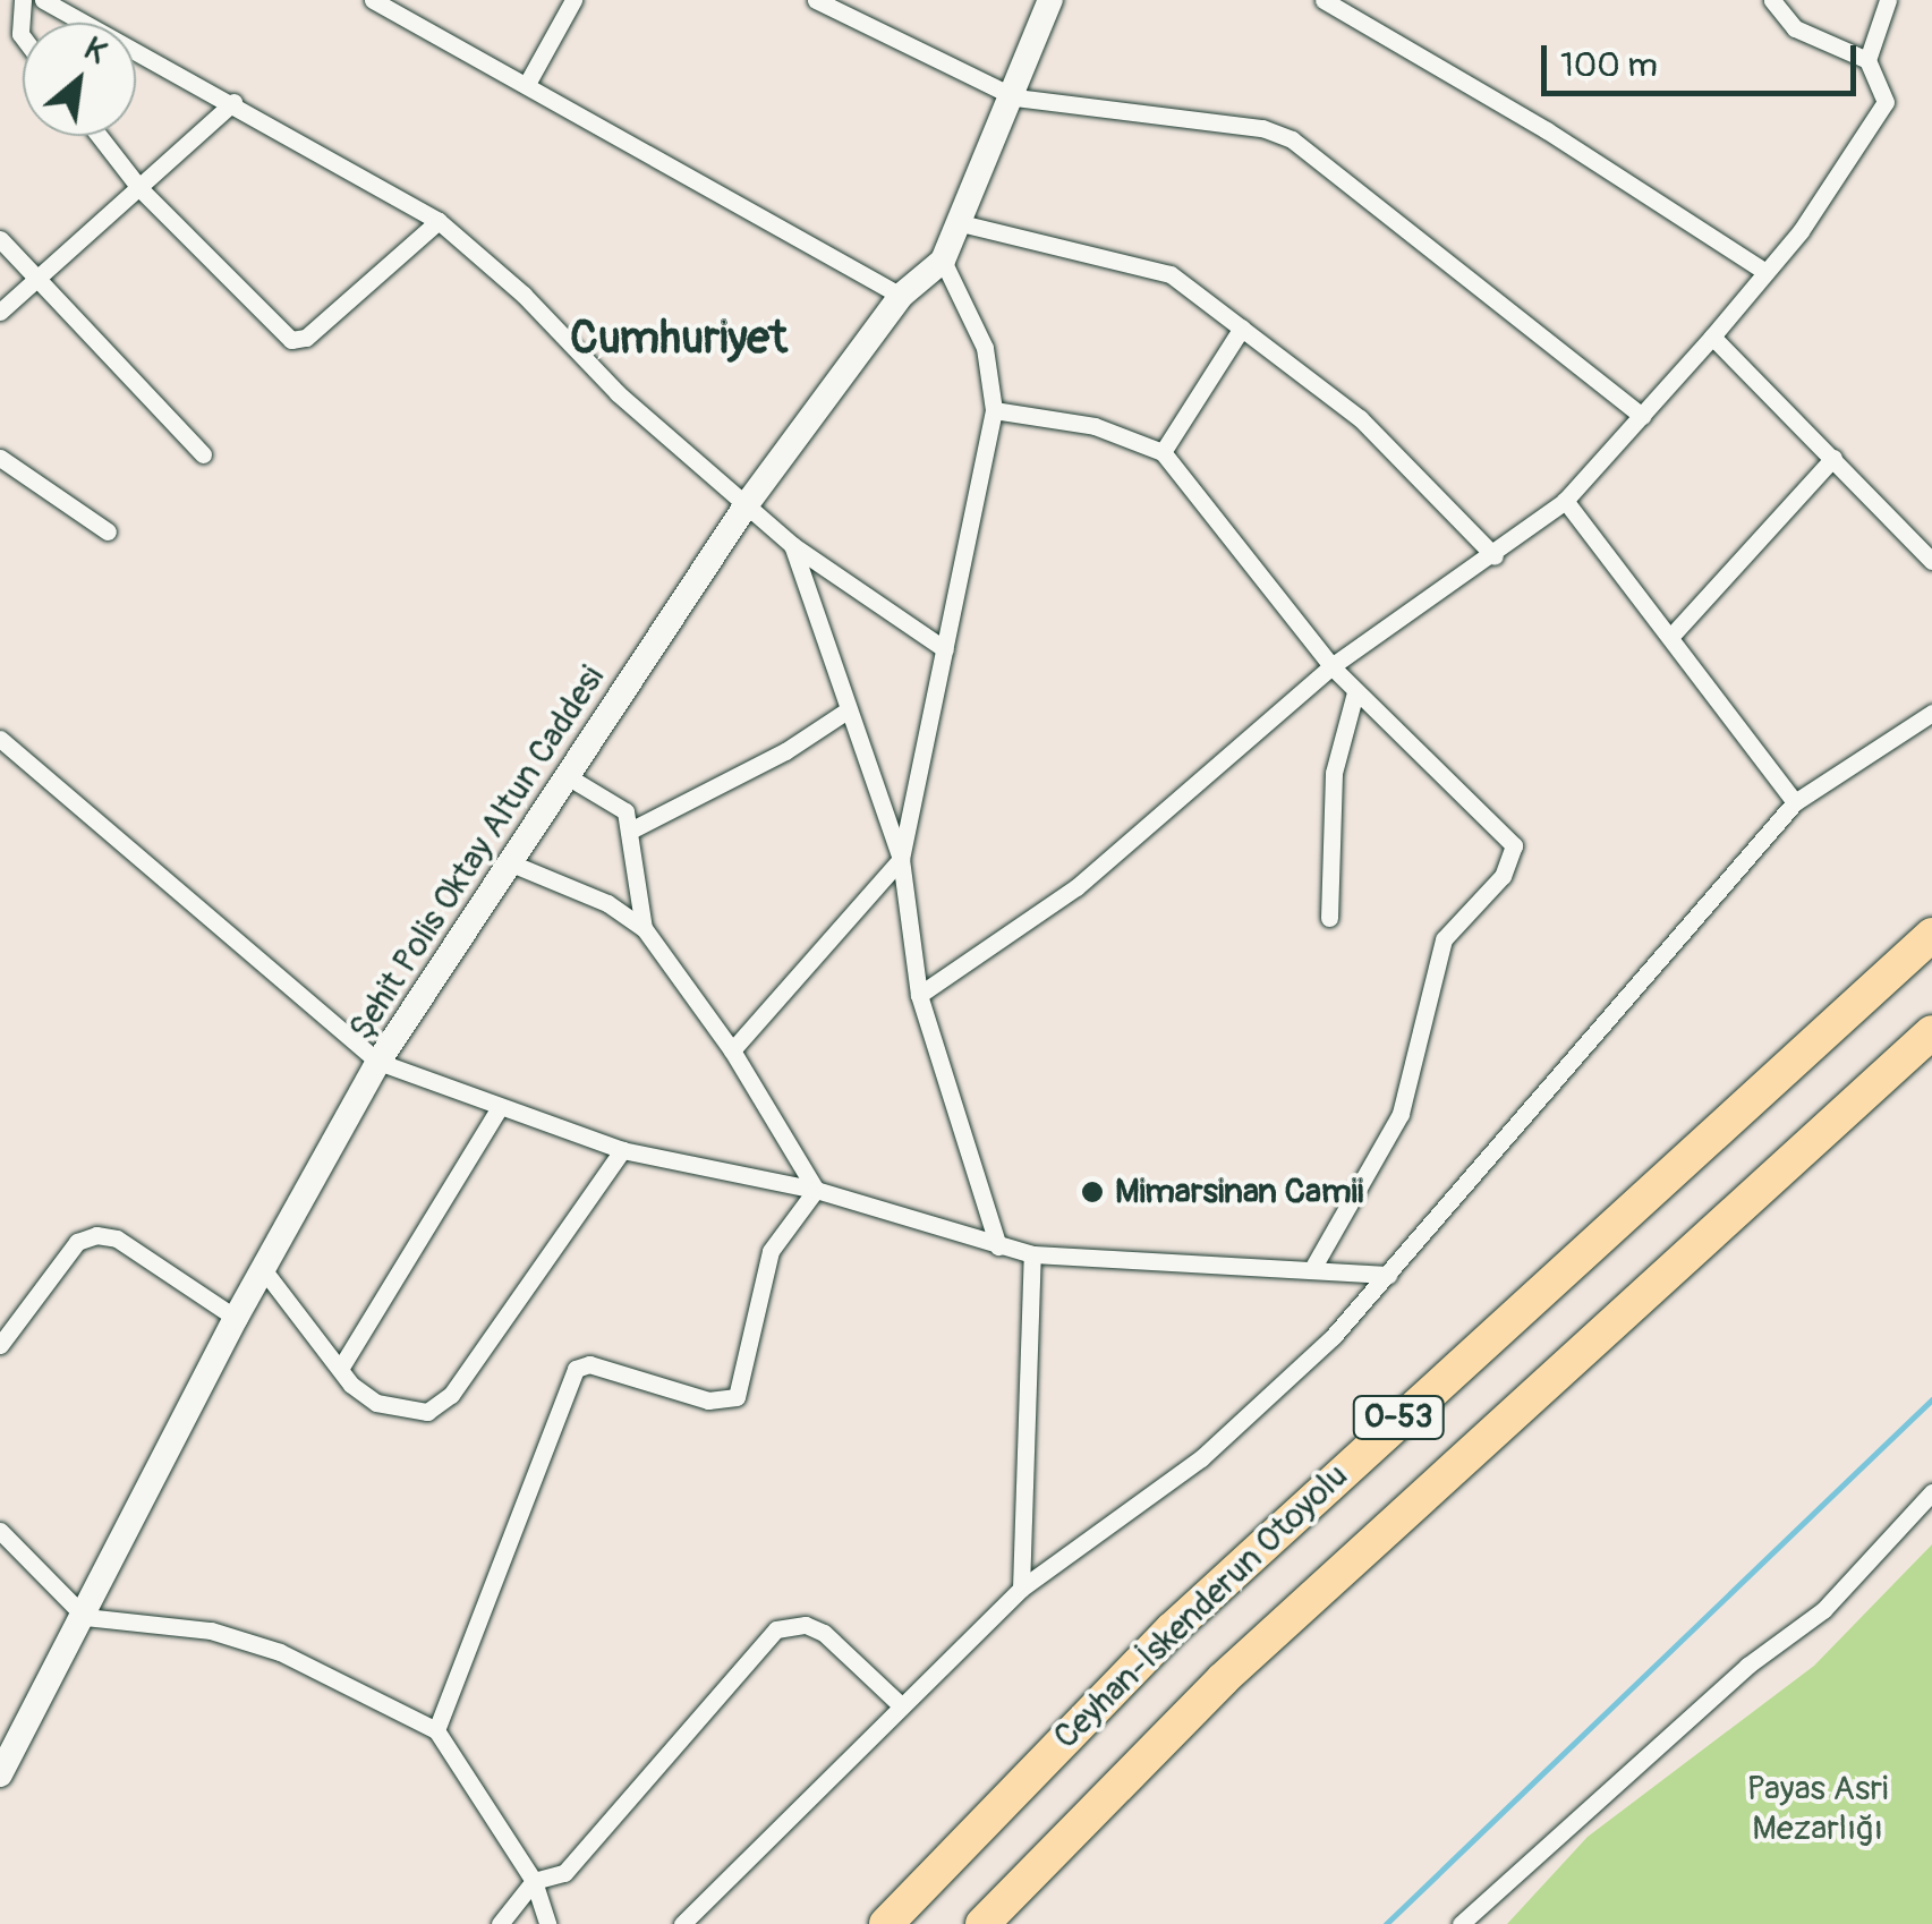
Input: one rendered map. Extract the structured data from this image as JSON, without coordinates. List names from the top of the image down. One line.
{"streets":{"highway":["O-53","Ceyhan-İskenderun Otoyolu"],"street":["Şehit Polis Oktay Altun Caddesi"]},"districts":["Cumhuriyet"],"parks":["Payas Asri Mezarlığı"],"places":["Mimarsinan Camii"],"scale_bar":"100 m","north":"top right"}
